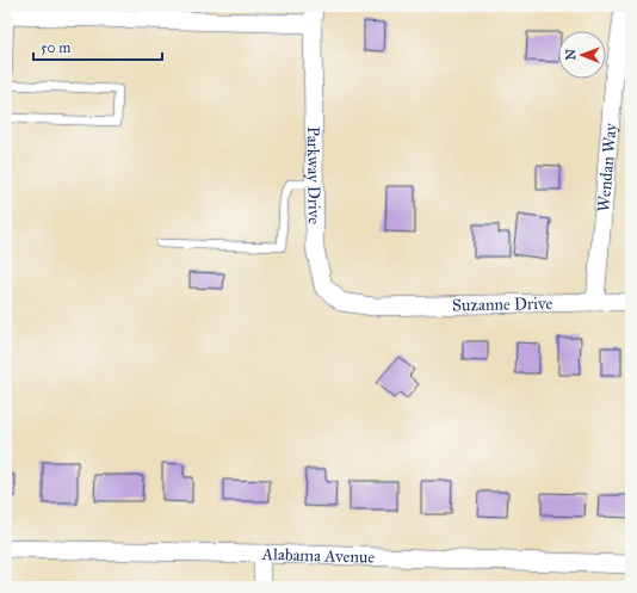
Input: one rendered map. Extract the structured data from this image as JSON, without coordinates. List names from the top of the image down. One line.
{"streets":{"street":["Wendan Way","Parkway Drive","Suzanne Drive","Alabama Avenue"]},"crossings":[["Wendan Way","Suzanne Drive"],["Parkway Drive","Suzanne Drive"]],"scale_bar":"50 m","north":"left"}
